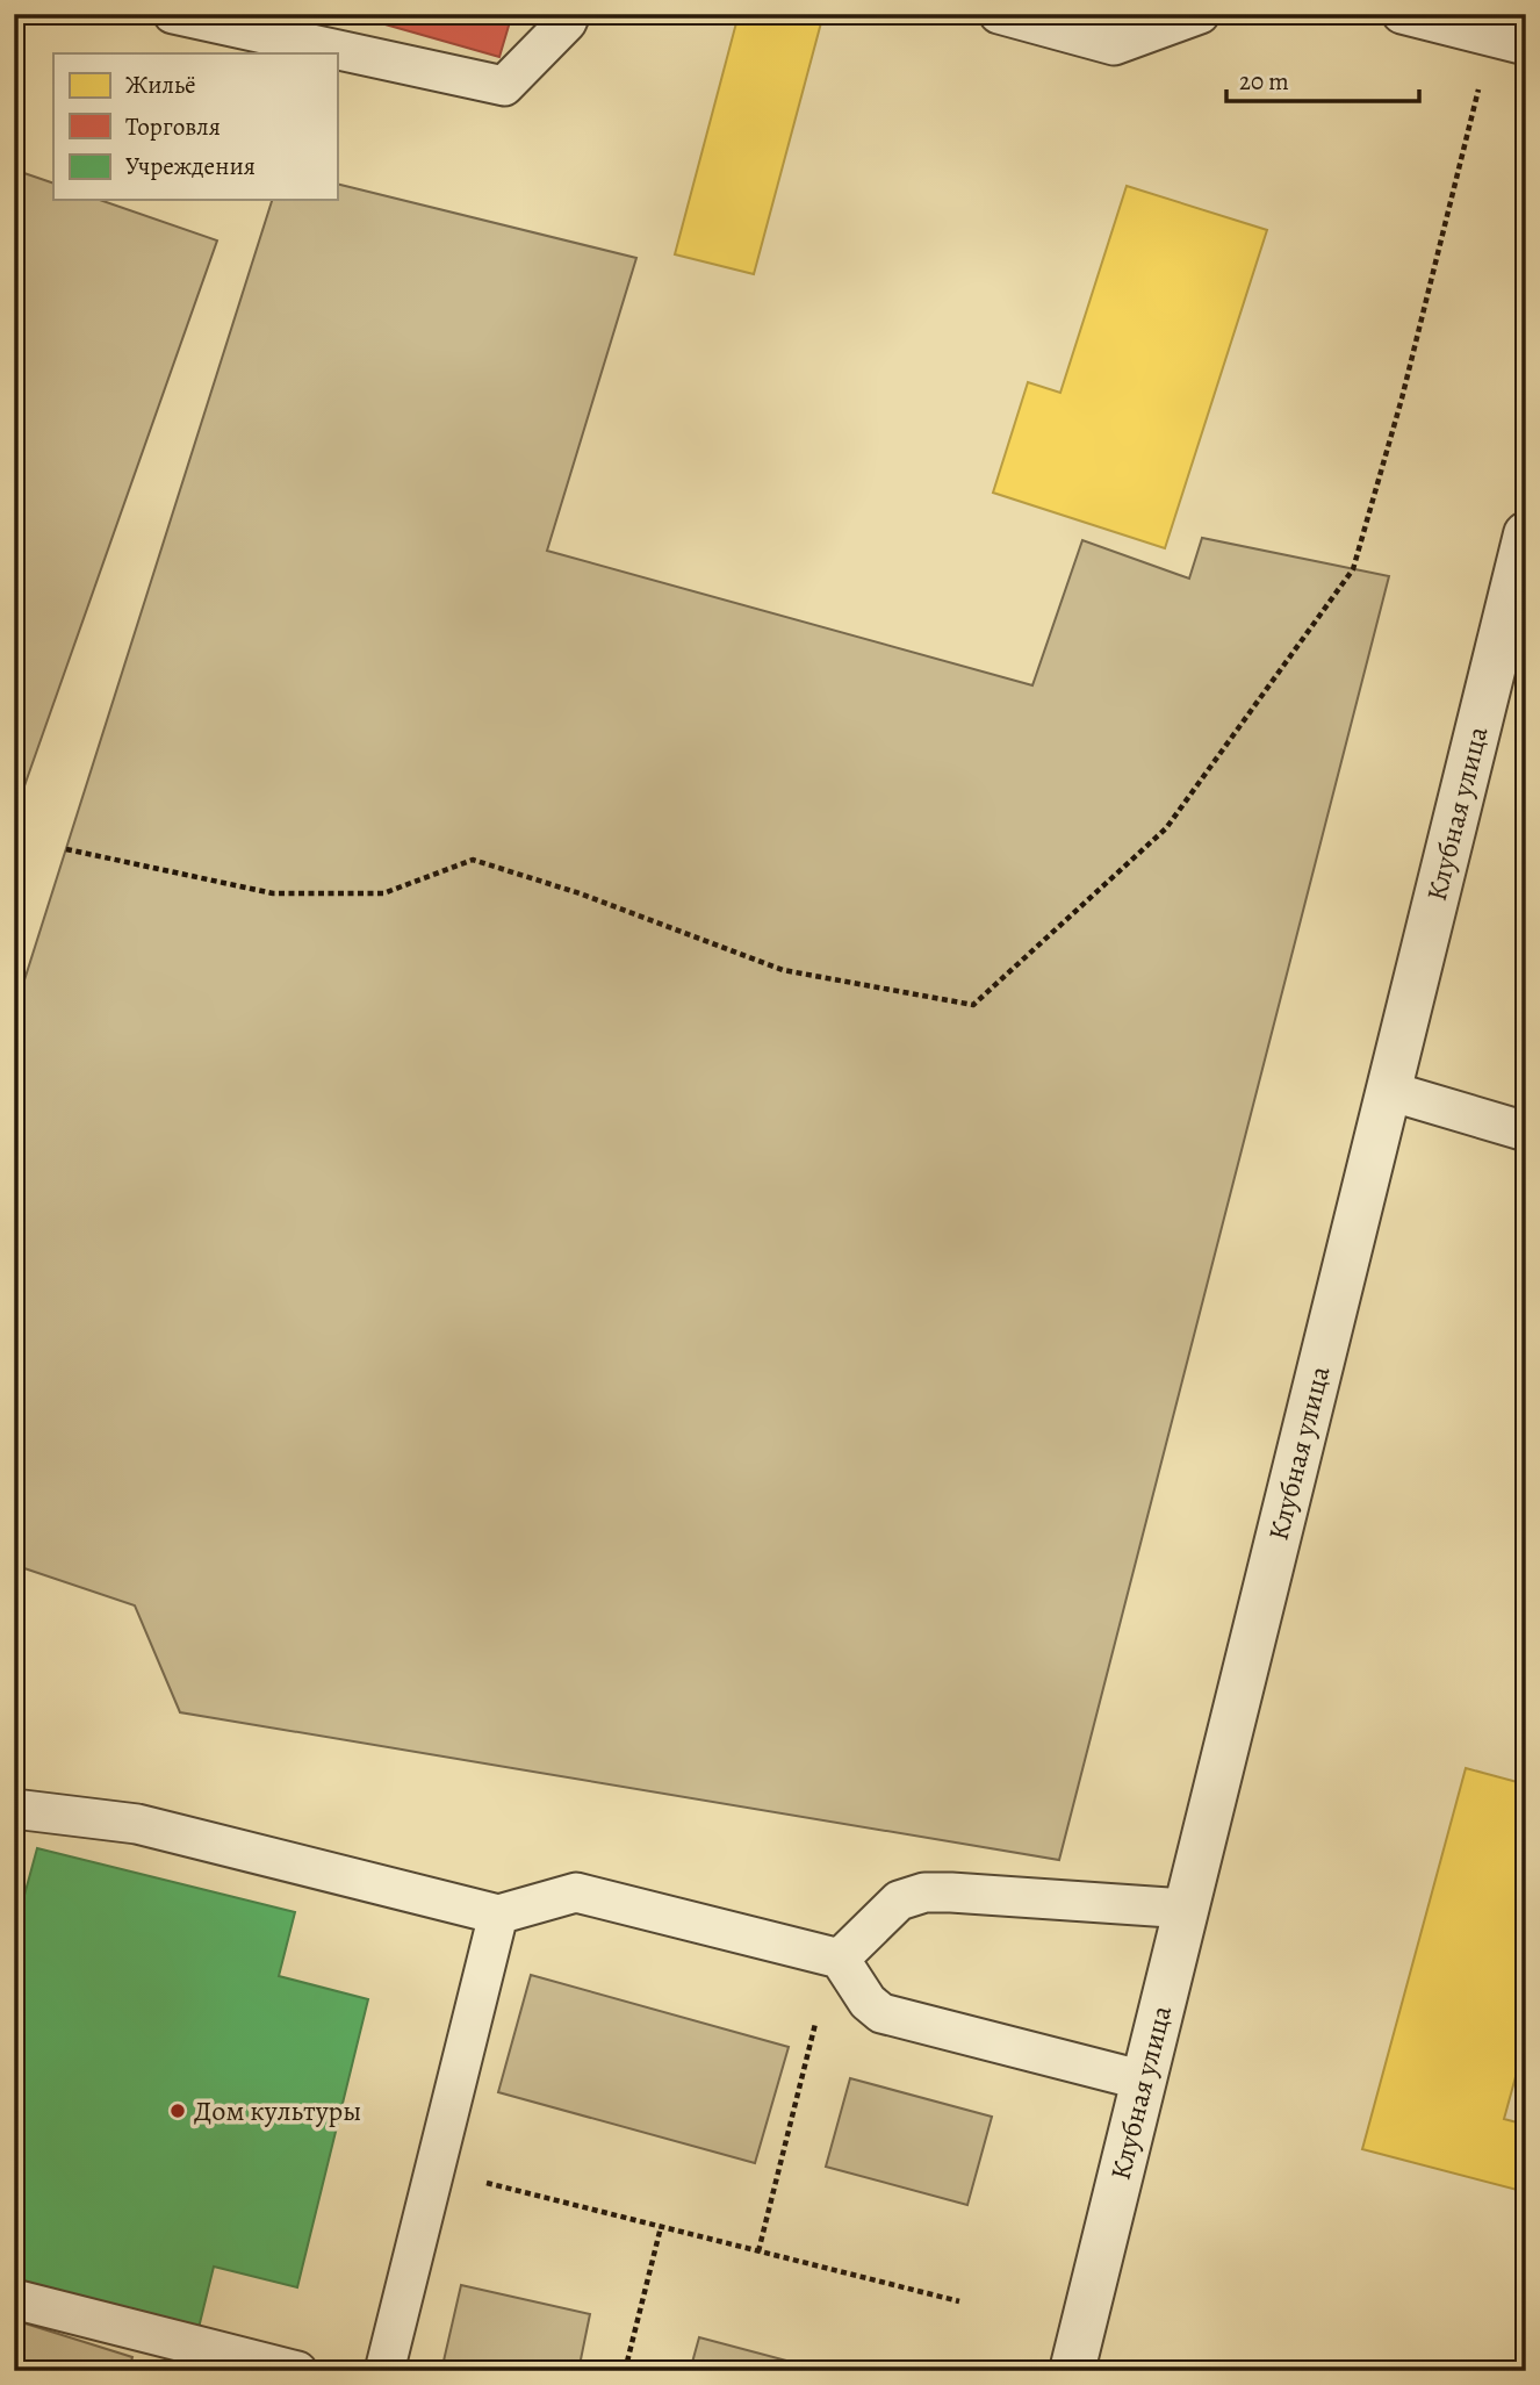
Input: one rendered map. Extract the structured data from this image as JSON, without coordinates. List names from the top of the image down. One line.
{"streets":{"street":["Клубная улица"]},"places":["Дом культуры"],"legend":["Жильё","Торговля","Учреждения"],"scale_bar":"20 m"}
